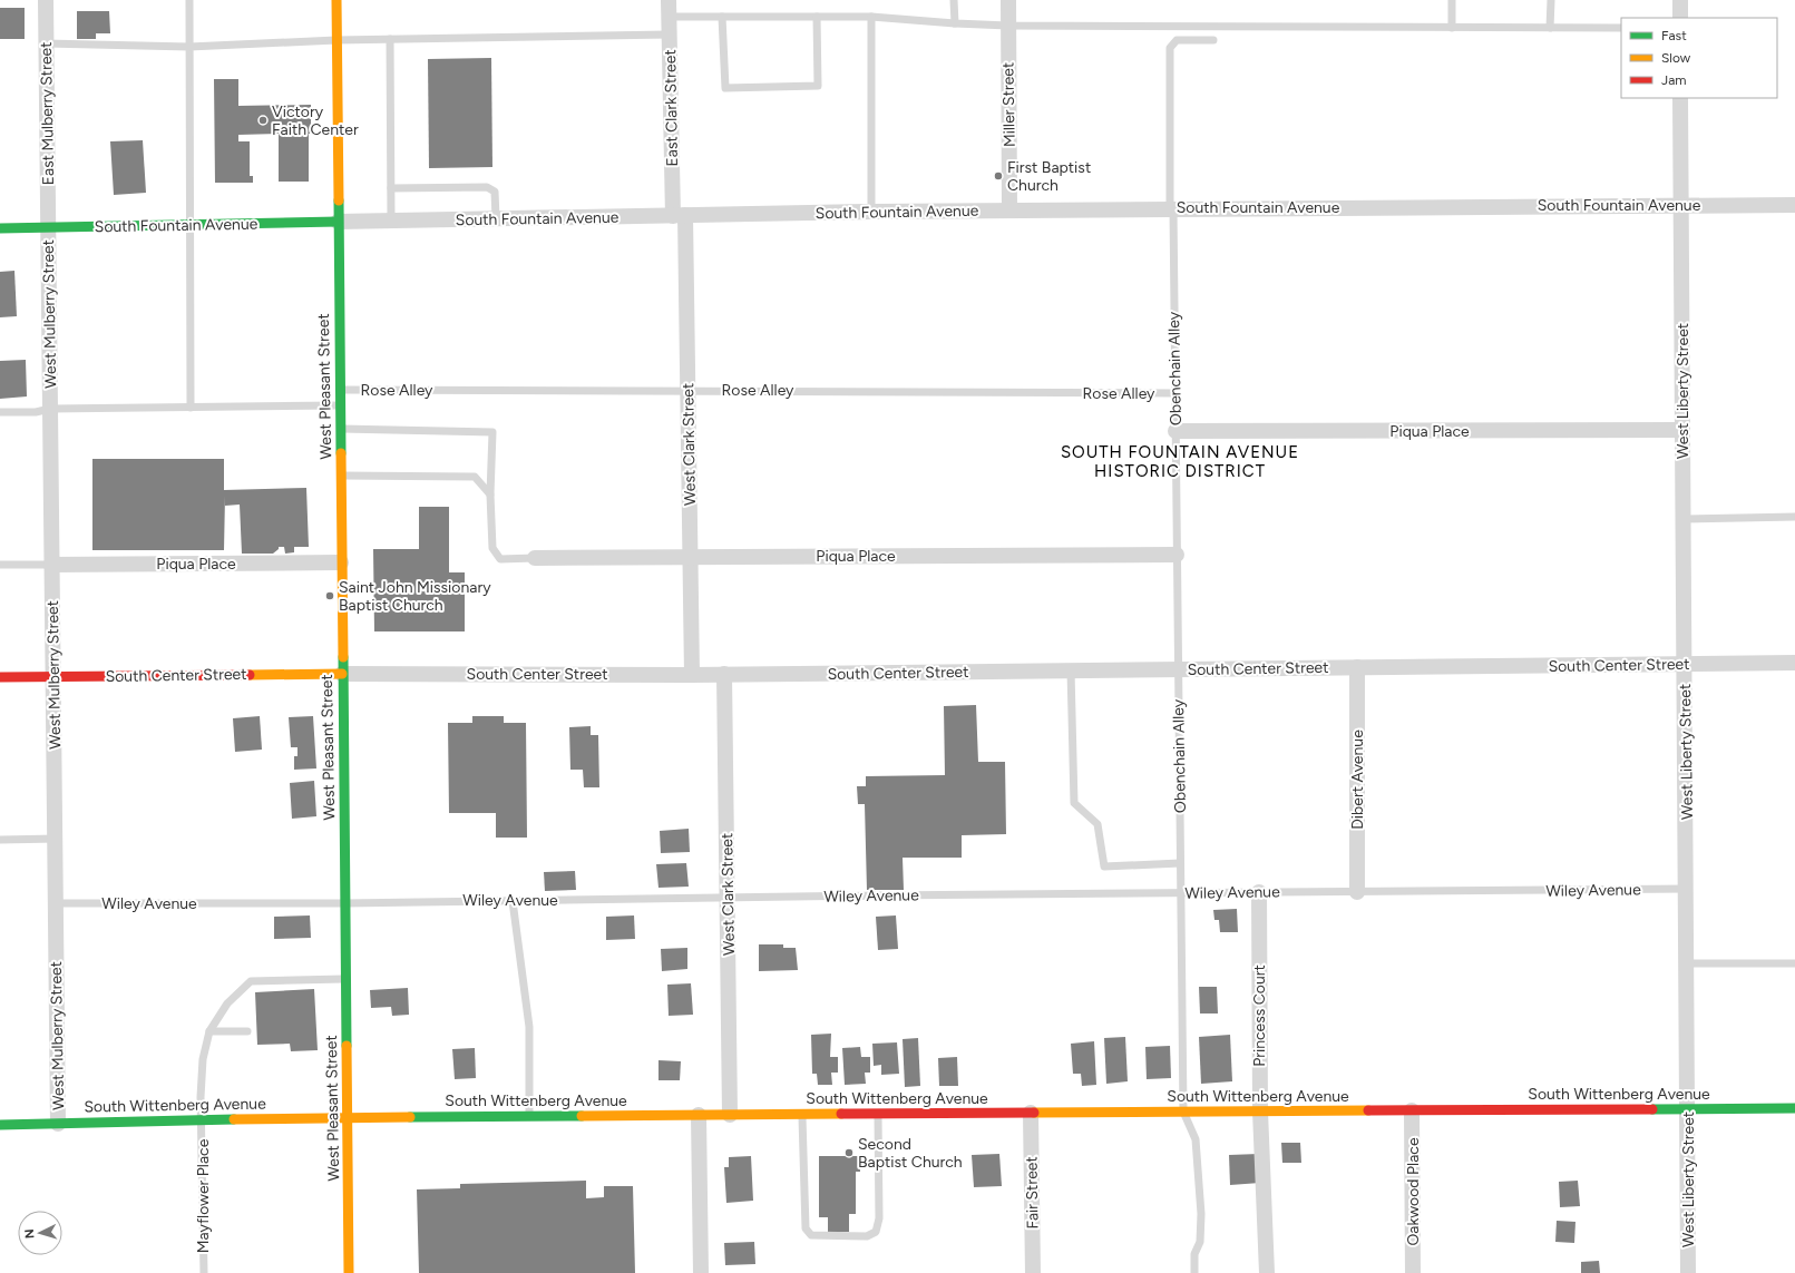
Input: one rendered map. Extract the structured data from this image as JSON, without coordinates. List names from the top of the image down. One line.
{"streets":{"street":["Miller Street","East Clark Street","East Mulberry Street","South Fountain Avenue","West Mulberry Street","West Pleasant Street","West Liberty Street","Piqua Place","West Clark Street","South Center Street","Dibert Avenue","Princess Court","South Wittenberg Avenue","Oakwood Place","Fair Street"],"lane":["Obenchain Alley","Rose Alley","Wiley Avenue","Mayflower Place"]},"crossings":[["Miller Street","South Fountain Avenue"],["East Clark Street","South Fountain Avenue"],["East Clark Street","West Clark Street"],["East Mulberry Street","South Fountain Avenue"],["East Mulberry Street","West Mulberry Street"],["South Fountain Avenue","West Mulberry Street"],["South Fountain Avenue","Obenchain Alley"],["South Fountain Avenue","West Pleasant Street"],["South Fountain Avenue","West Liberty Street"],["South Fountain Avenue","West Clark Street"],["West Mulberry Street","Piqua Place"],["West Mulberry Street","South Center Street"],["West Mulberry Street","Wiley Avenue"],["West Mulberry Street","South Wittenberg Avenue"],["Obenchain Alley","Rose Alley"],["Obenchain Alley","Piqua Place"],["Obenchain Alley","South Center Street"],["Obenchain Alley","Wiley Avenue"],["Obenchain Alley","South Wittenberg Avenue"],["West Pleasant Street","Rose Alley"],["West Pleasant Street","Piqua Place"],["West Pleasant Street","South Center Street"],["West Pleasant Street","Wiley Avenue"],["West Pleasant Street","South Wittenberg Avenue"],["West Pleasant Street","Mayflower Place"],["Rose Alley","West Clark Street"],["West Liberty Street","Piqua Place"],["West Liberty Street","South Center Street"],["West Liberty Street","Wiley Avenue"],["West Liberty Street","South Wittenberg Avenue"],["Piqua Place","West Clark Street"],["West Clark Street","South Center Street"],["West Clark Street","Wiley Avenue"],["West Clark Street","South Wittenberg Avenue"],["South Center Street","Dibert Avenue"],["Dibert Avenue","Wiley Avenue"],["Wiley Avenue","Princess Court"],["Princess Court","South Wittenberg Avenue"],["South Wittenberg Avenue","Oakwood Place"],["South Wittenberg Avenue","Fair Street"],["South Wittenberg Avenue","Mayflower Place"]],"districts":["SOUTH FOUNTAIN AVENUE HISTORIC DISTRICT"],"places":["Victory Faith Center","First Baptist Church","Saint John Missionary Baptist Church","Second Baptist Church"],"legend":["Fast","Slow","Jam"],"north":"left"}
